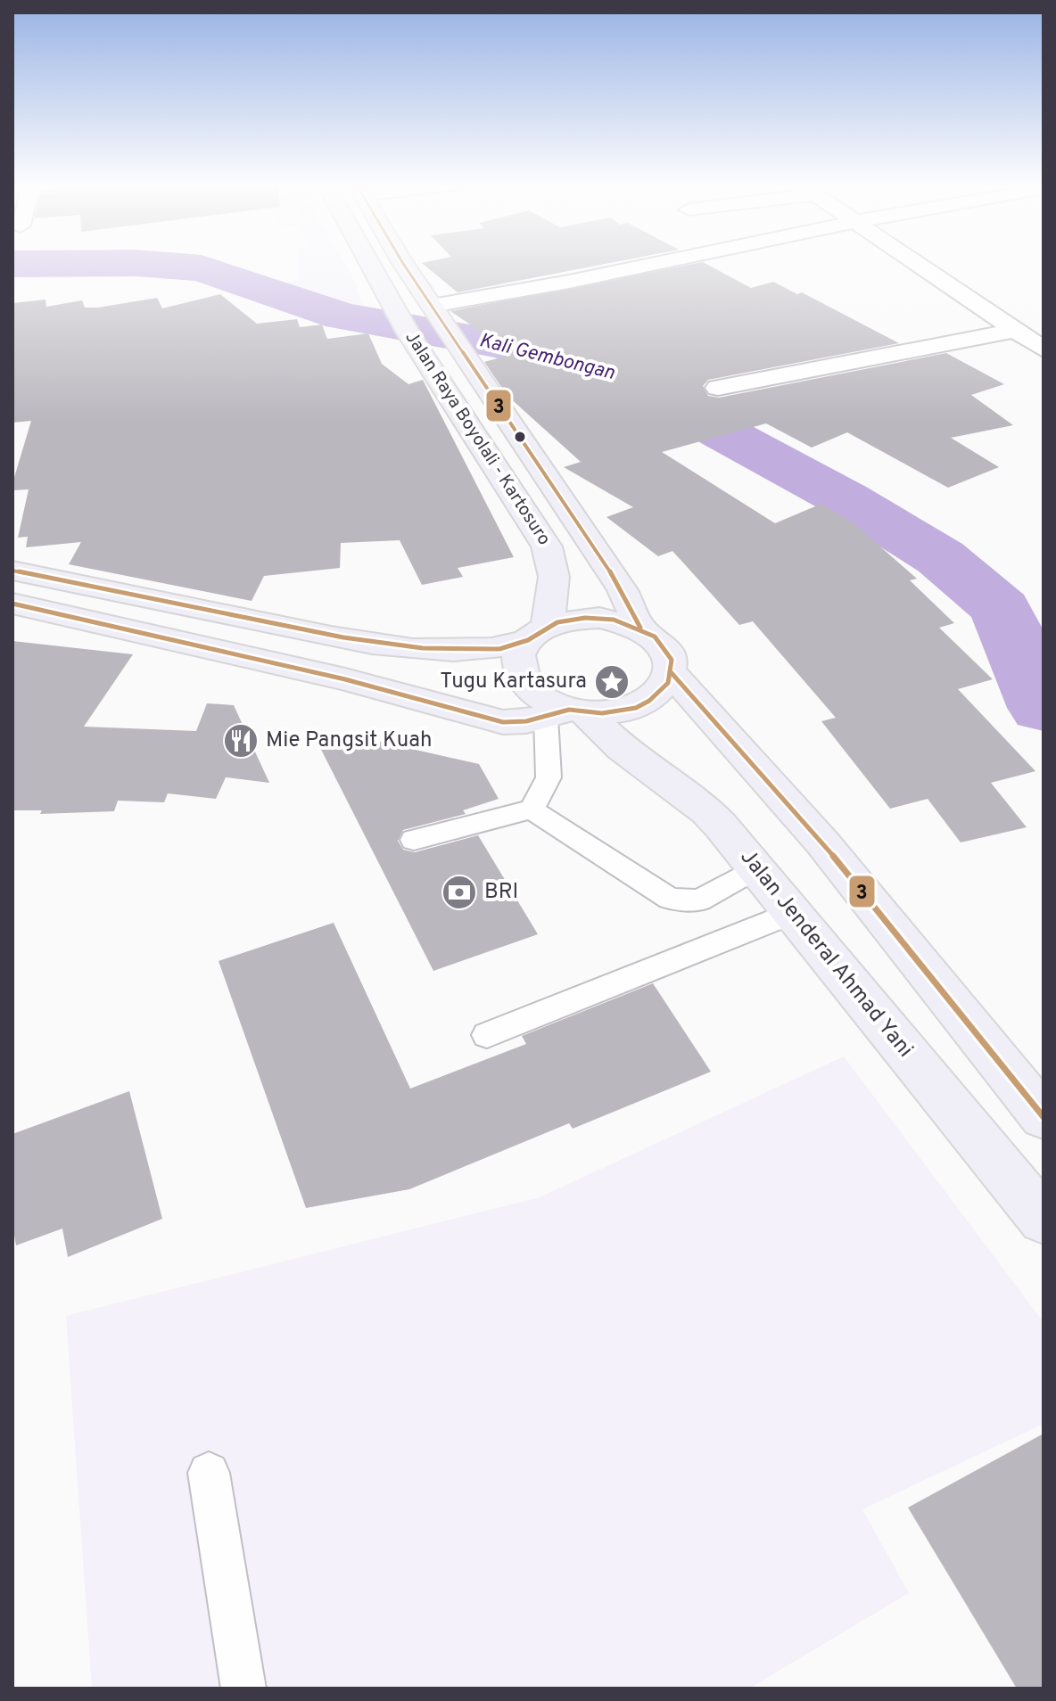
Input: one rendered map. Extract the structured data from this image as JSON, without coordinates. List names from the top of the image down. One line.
{"streets":{"highway":["Jalan Raya Boyolali - Kartosuro","Jalan Jenderal Ahmad Yani"]},"crossings":[["Jalan Raya Boyolali - Kartosuro","Jalan Jenderal Ahmad Yani"]],"water":["Kali Gembongan"],"places":{"place":["Tugu Kartasura"],"restaurant":["Mie Pangsit Kuah"],"bank":["BRI"]},"lines":["transit line 3"]}
